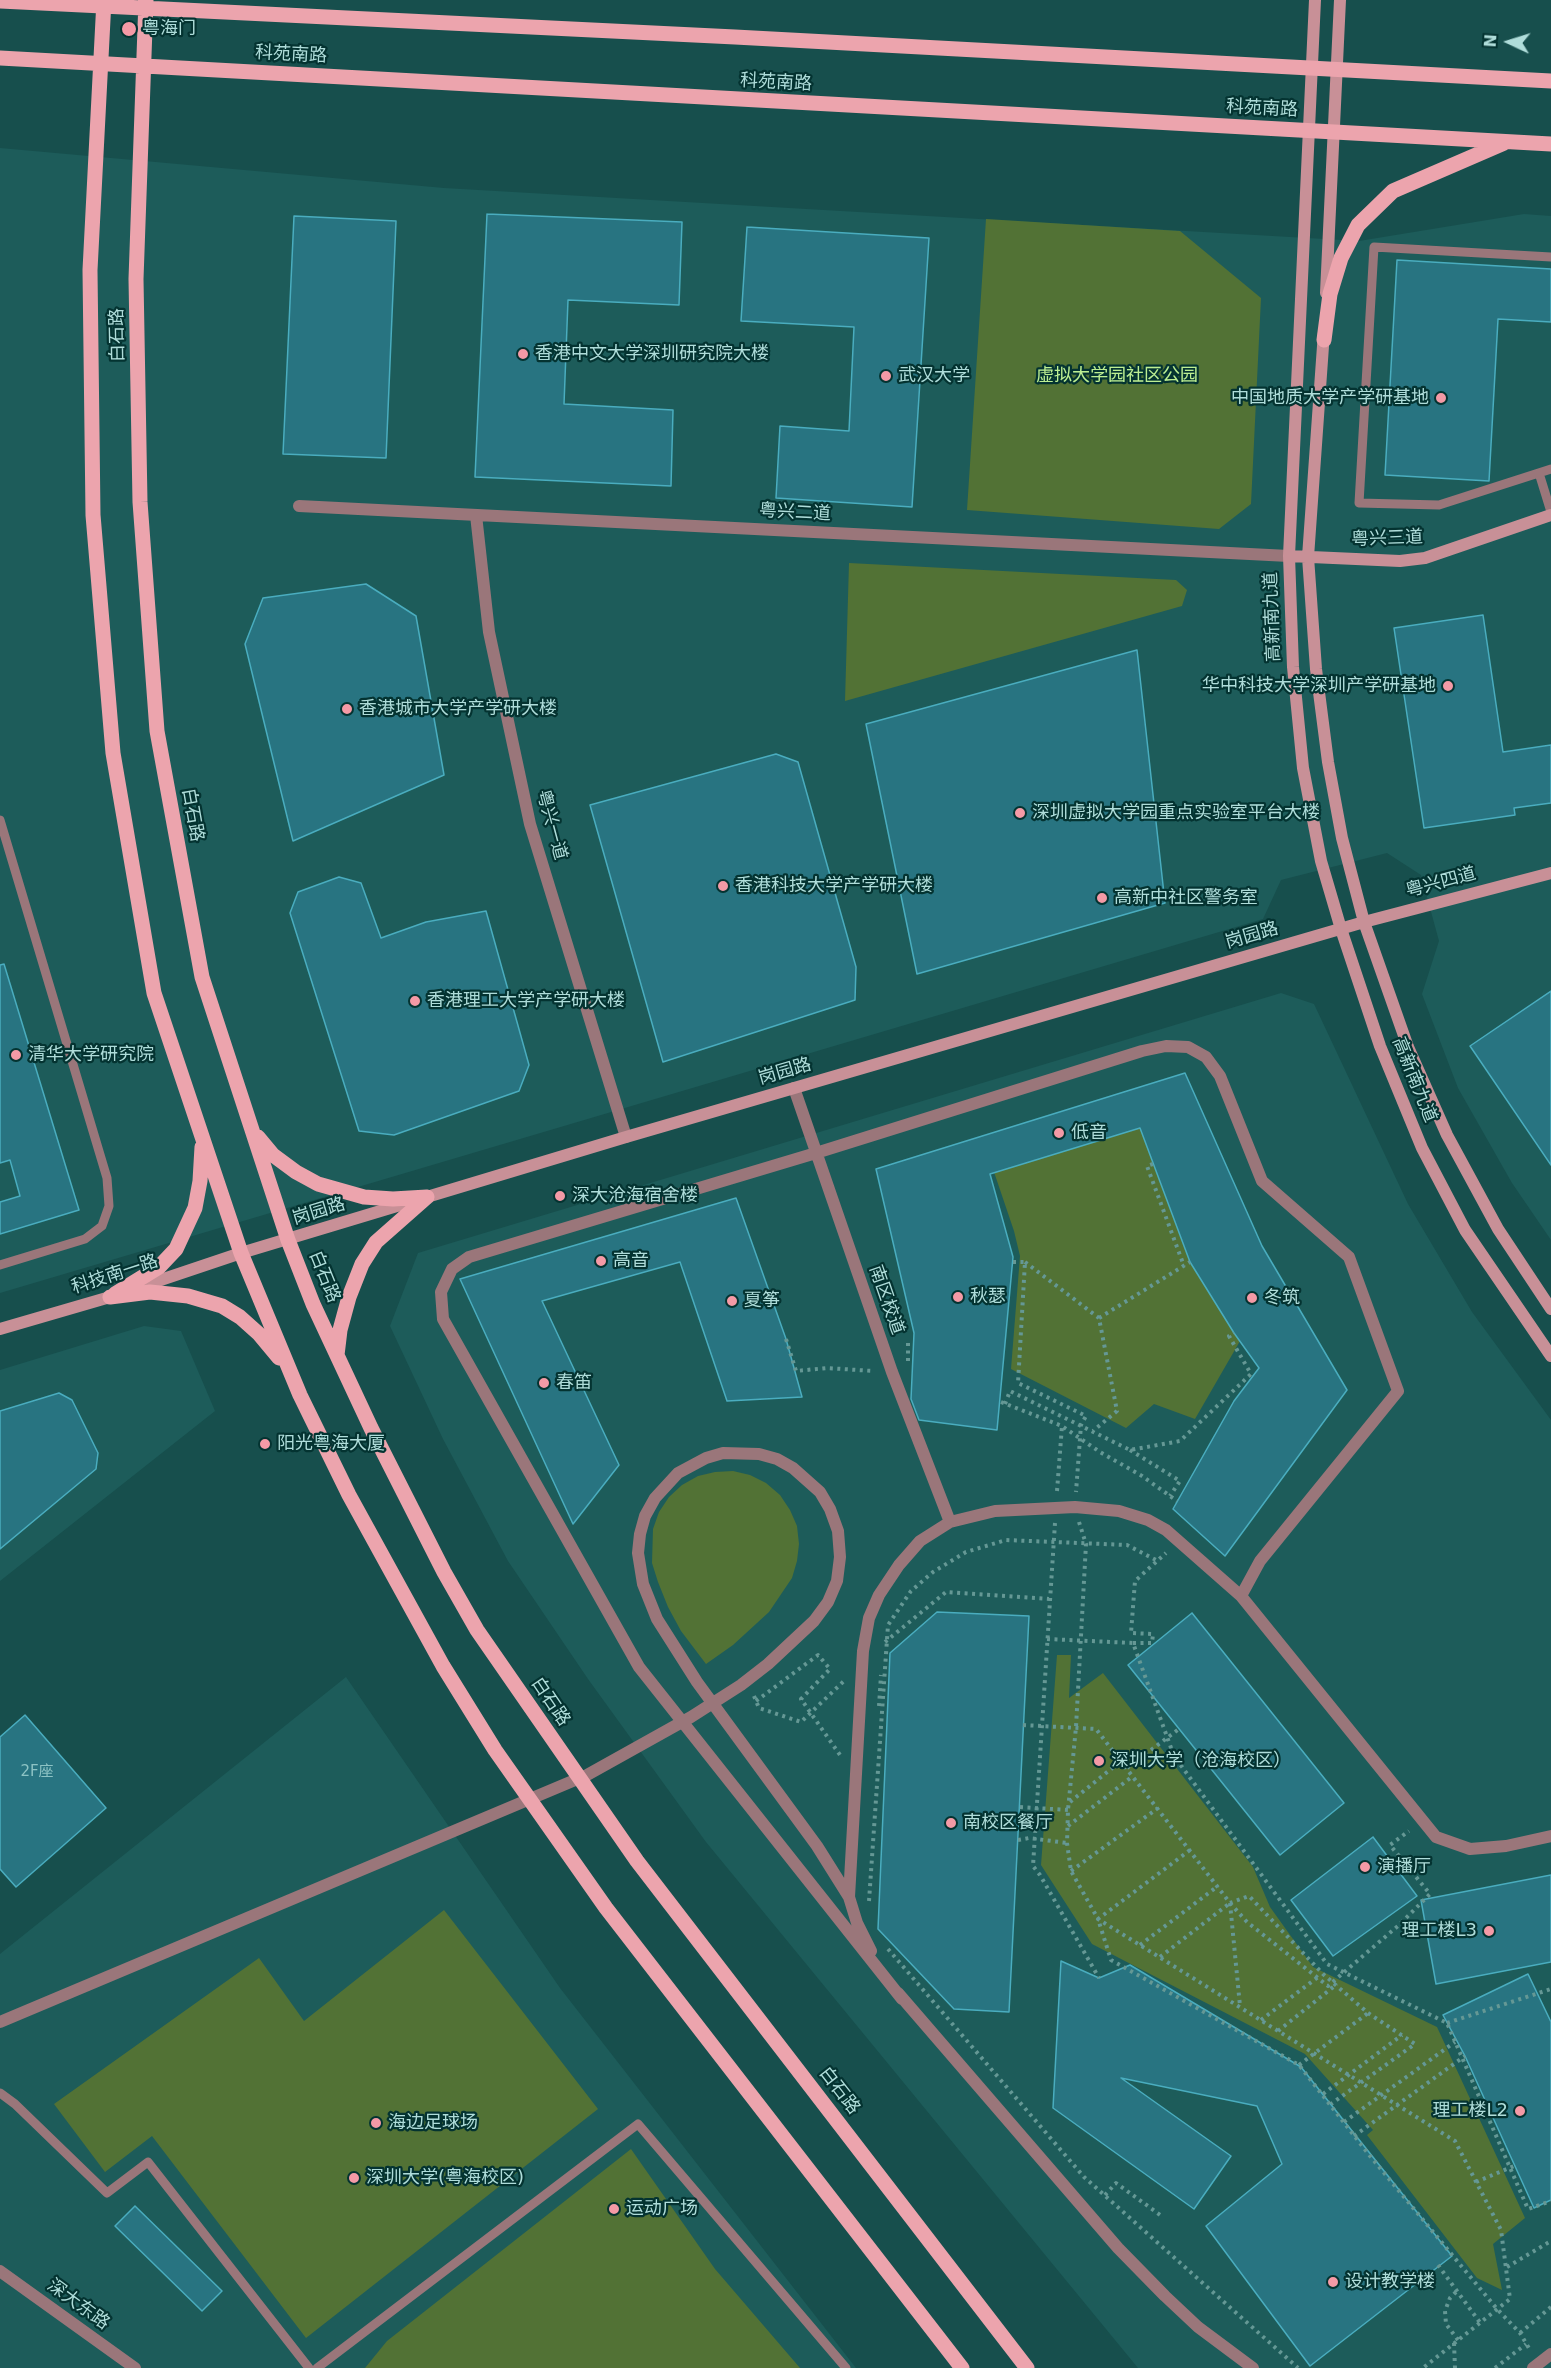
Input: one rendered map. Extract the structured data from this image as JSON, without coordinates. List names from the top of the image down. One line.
{"streets":{"main road":["科苑南路","白石路"],"street":["粤兴二道","粤兴三道","高新南九道","粤兴一道","粤兴四道","岗园路","科技南一路","南区校道","深大东路"]},"crossings":[["科苑南路","白石路"],["科苑南路","高新南九道"],["白石路","岗园路"],["白石路","科技南一路"],["粤兴二道","粤兴三道"],["粤兴二道","高新南九道"],["粤兴二道","粤兴一道"],["粤兴三道","高新南九道"],["高新南九道","粤兴四道"],["高新南九道","岗园路"],["粤兴一道","岗园路"],["粤兴四道","岗园路"],["岗园路","科技南一路"],["岗园路","南区校道"]],"parks":["虚拟大学园社区公园"],"places":["粤海门","香港中文大学深圳研究院大楼","武汉大学","中国地质大学产学研基地","华中科技大学深圳产学研基地","香港城市大学产学研大楼","深圳虚拟大学园重点实验室平台大楼","香港科技大学产学研大楼","高新中社区警务室","香港理工大学产学研大楼","清华大学研究院","低音","深大沧海宿舍楼","高音","秋瑟","冬筑","夏筝","春笛","阳光粤海大厦","深圳大学（沧海校区）","南校区餐厅","演播厅","理工楼L3","理工楼L2","海边足球场","深圳大学(粤海校区)","运动广场","设计教学楼"],"house_numbers":["2F座"],"north":"left"}
